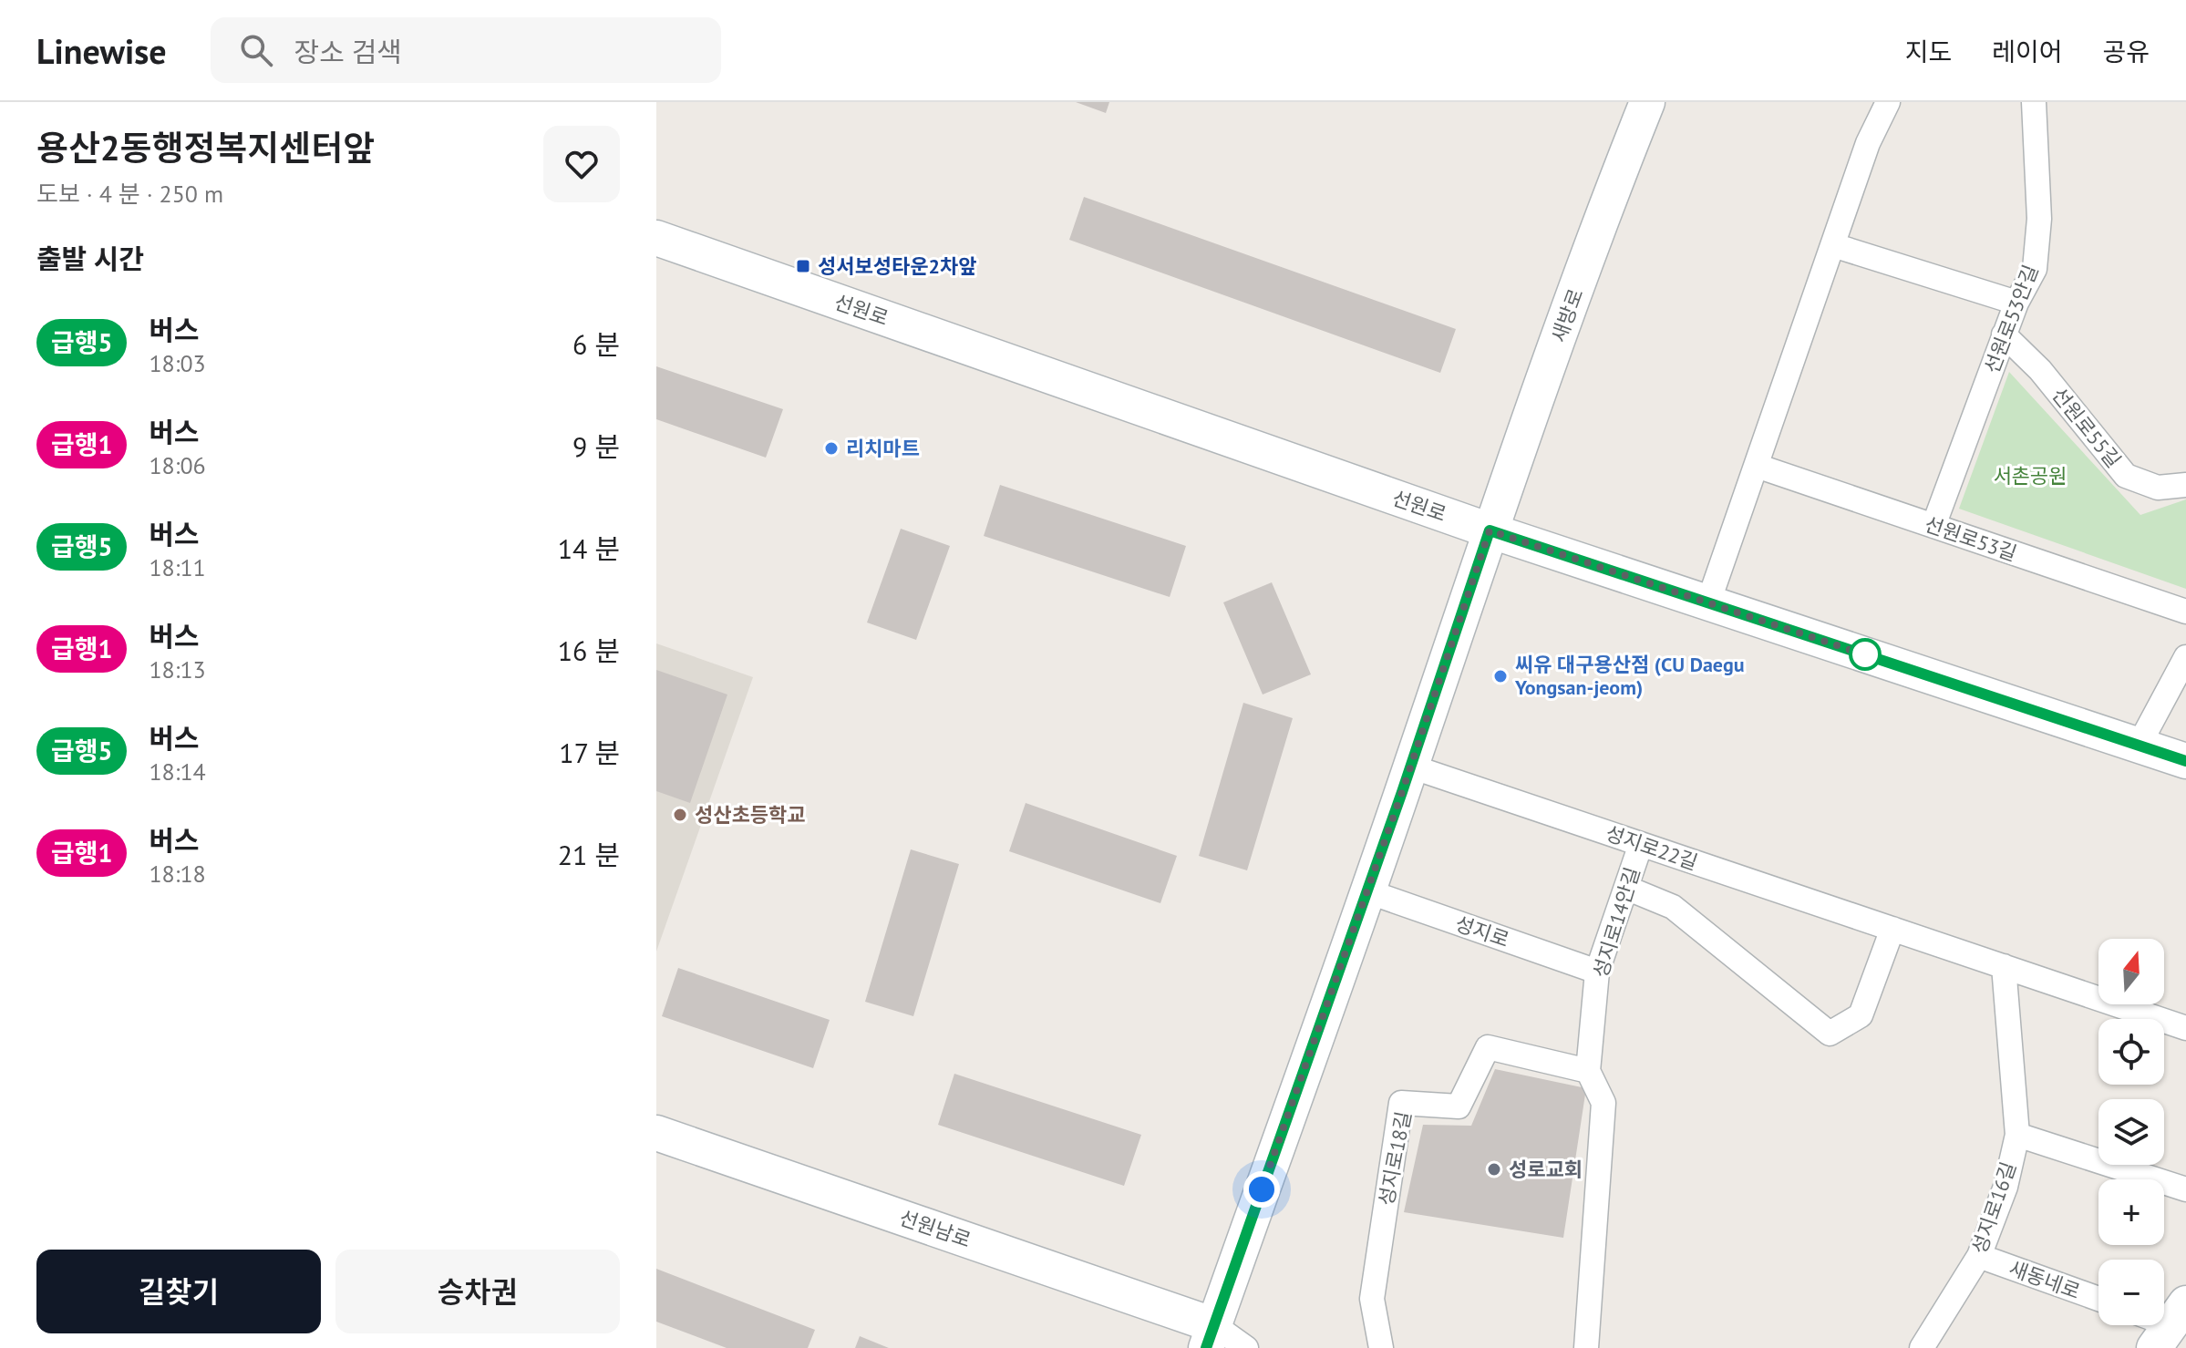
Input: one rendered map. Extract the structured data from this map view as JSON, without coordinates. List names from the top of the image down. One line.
{"streets":{"main road":["선원로","새방로","선원남로"],"street":["선원로53안길","선원로55길","선원로53길","성지로22길","성지로14안길","성지로","성지로18길","성지로16길","새동네로"]},"crossings":[["선원로","새방로"],["선원로53안길","선원로55길"],["선원로53안길","선원로53길"],["성지로22길","성지로14안길"],["성지로22길","성지로16길"],["성지로14안길","성지로"],["성지로14안길","성지로18길"],["성지로16길","새동네로"]],"parks":["서촌공원"],"places":{"transit":["성서보성타운2차앞"],"other":["리치마트","씨유 대구용산점 (CU Daegu Yongsan-jeom)","성산초등학교","성로교회"]},"lines":["bus line 급행5"],"north":"top","page":{"header":"Linewise","search":"장소 검색","nav":["지도","레이어","공유"],"heading":[["용산2동행정복지센터앞","도보 · 4 분 · 250 m"],"출발 시간"],"list":[{"mark":"급행5","name":"버스","note":"18:03","value":"6 분"},{"mark":"급행1","name":"버스","note":"18:06","value":"9 분"},{"mark":"급행5","name":"버스","note":"18:11","value":"14 분"},{"mark":"급행1","name":"버스","note":"18:13","value":"16 분"},{"mark":"급행5","name":"버스","note":"18:14","value":"17 분"},{"mark":"급행1","name":"버스","note":"18:18","value":"21 분"}],"map_buttons":["+","−"],"buttons":["길찾기","승차권"]}}
